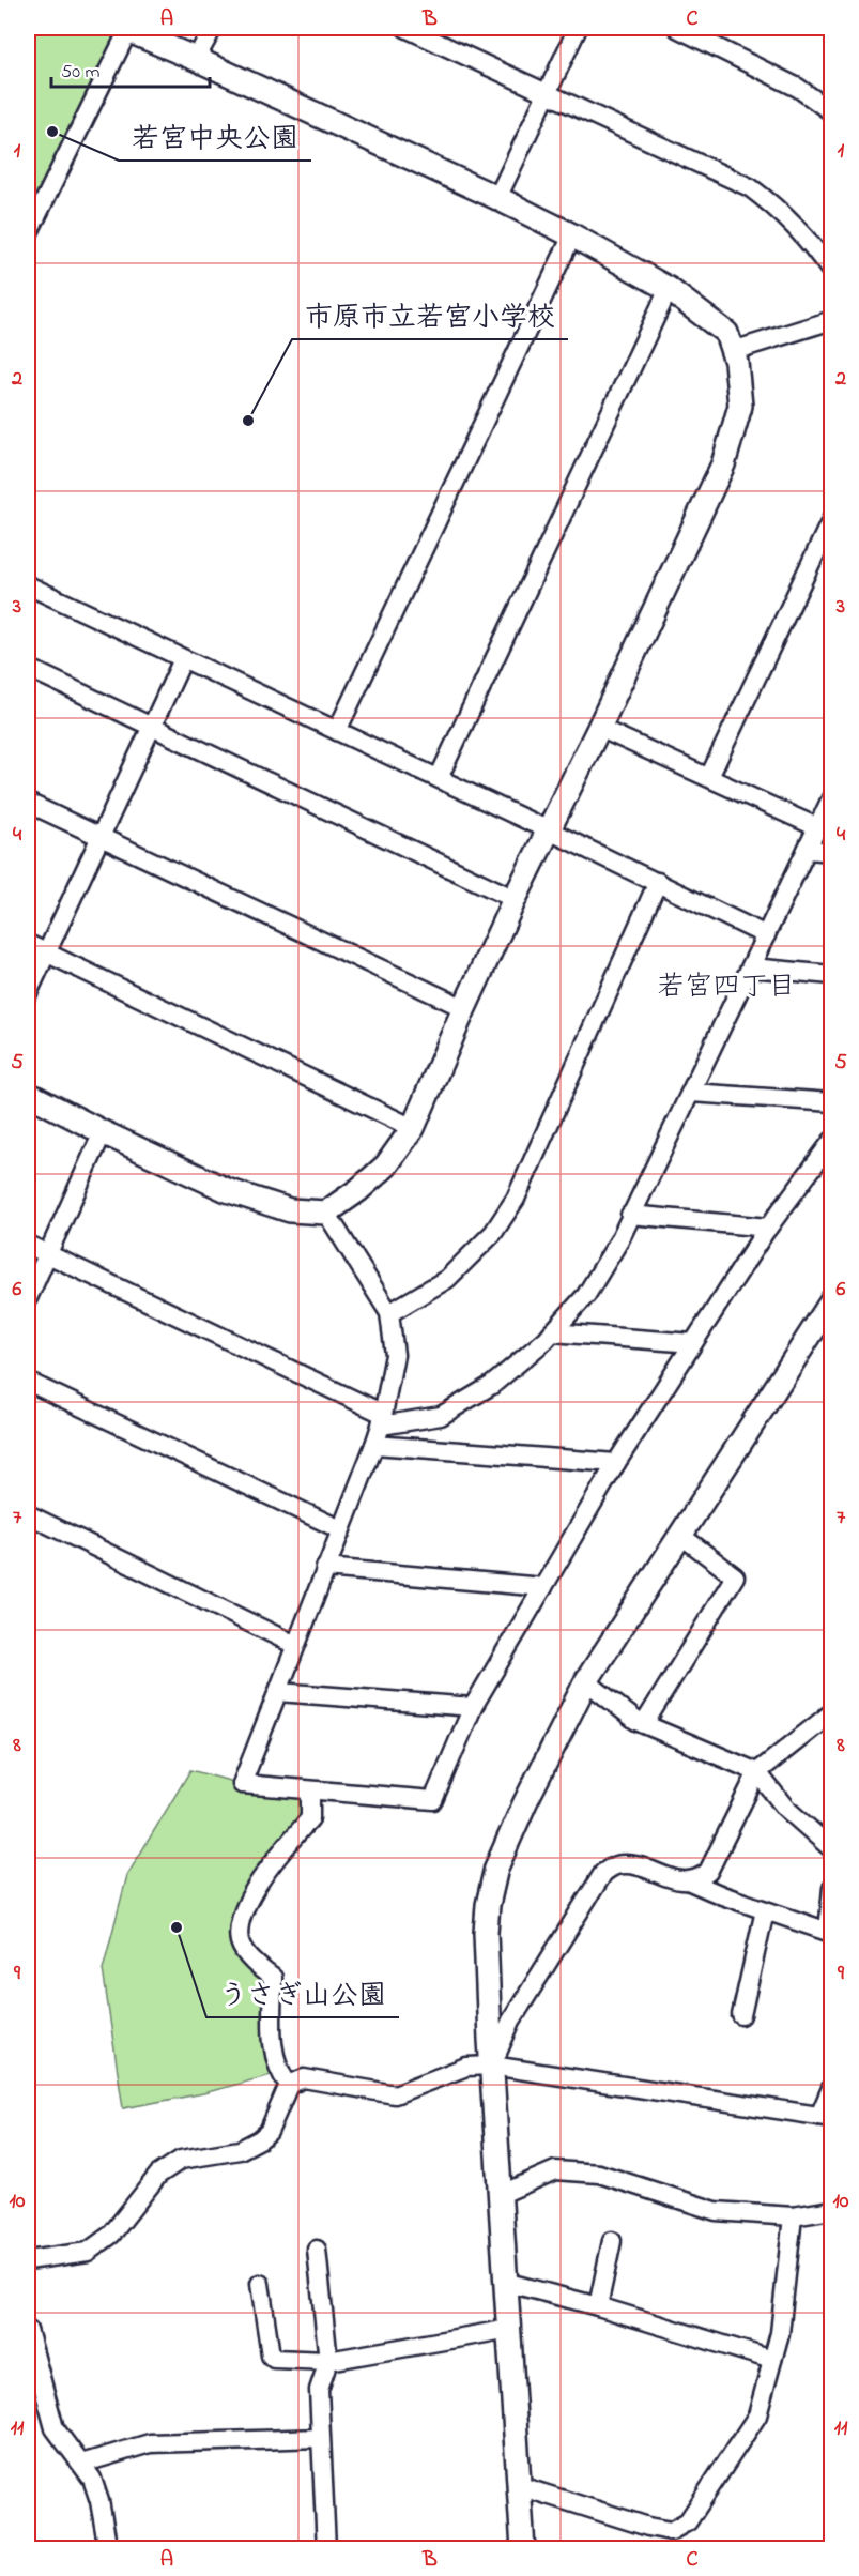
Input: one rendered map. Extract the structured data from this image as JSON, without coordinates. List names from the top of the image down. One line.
{"districts":["若宮四丁目"],"places":["若宮中央公園","市原市立若宮小学校","うさぎ山公園"],"scale_bar":"50 m","grid":{"columns":["A","B","C"],"rows":["1","2","3","4","5","6","7","8","9","10","11"]}}
